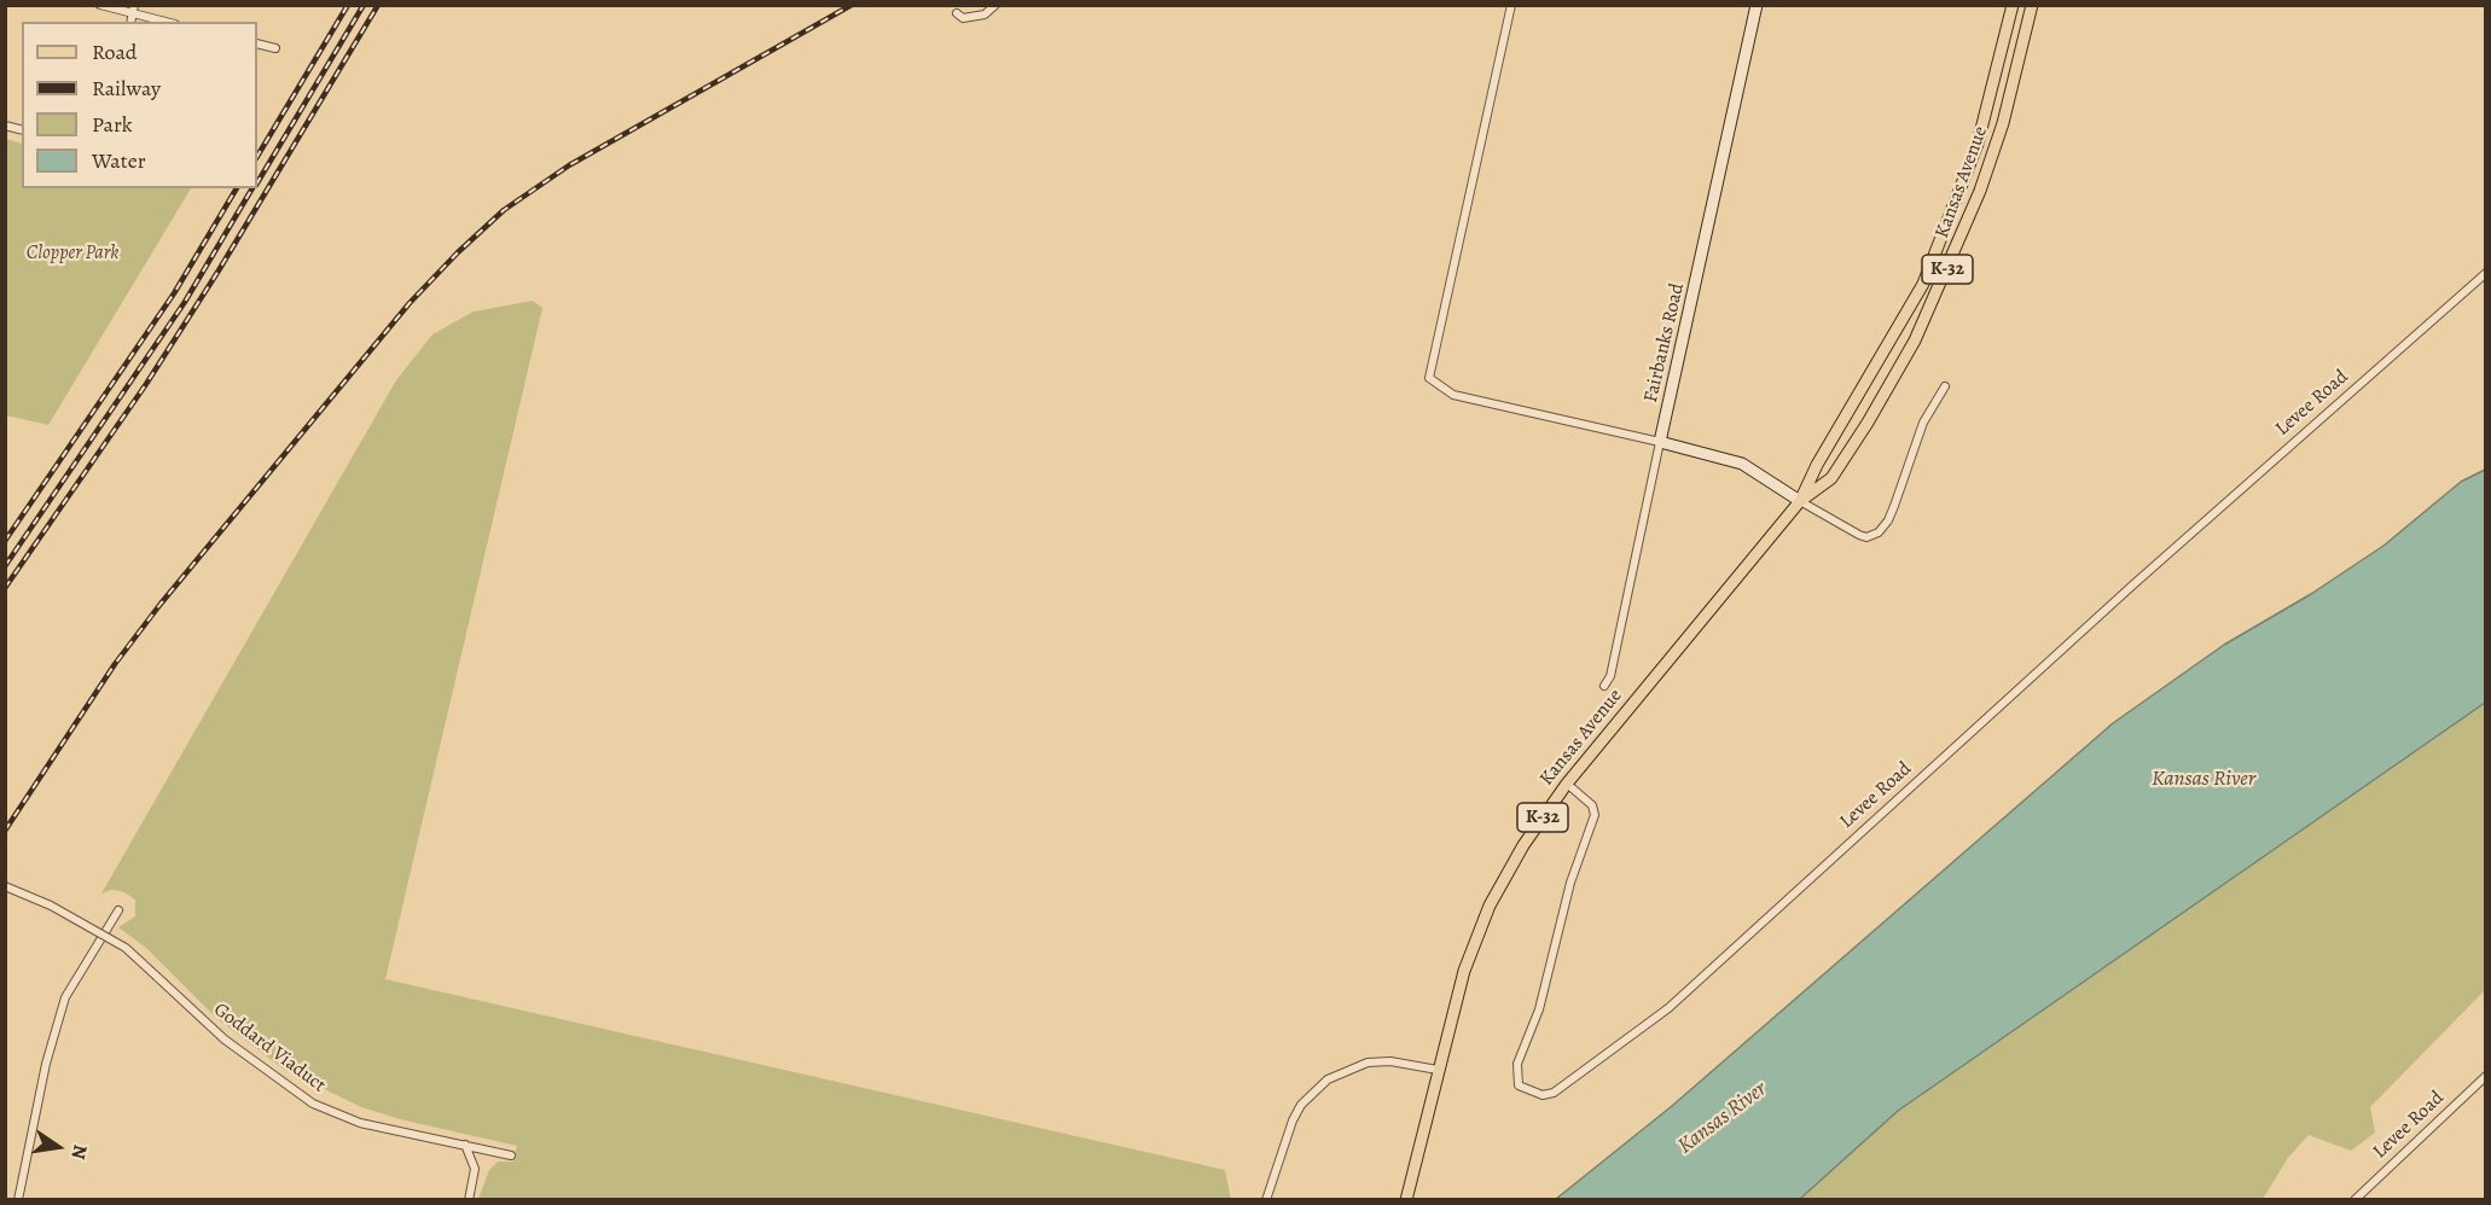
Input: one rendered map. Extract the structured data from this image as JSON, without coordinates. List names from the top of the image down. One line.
{"streets":{"main road":["Kansas Avenue","K-32"],"street":["Fairbanks Road","Levee Road","Goddard Viaduct"]},"crossings":[["Kansas Avenue","Levee Road"]],"water":["Kansas River"],"parks":["Clopper Park"],"legend":["Road","Railway","Park","Water"],"north":"right"}
